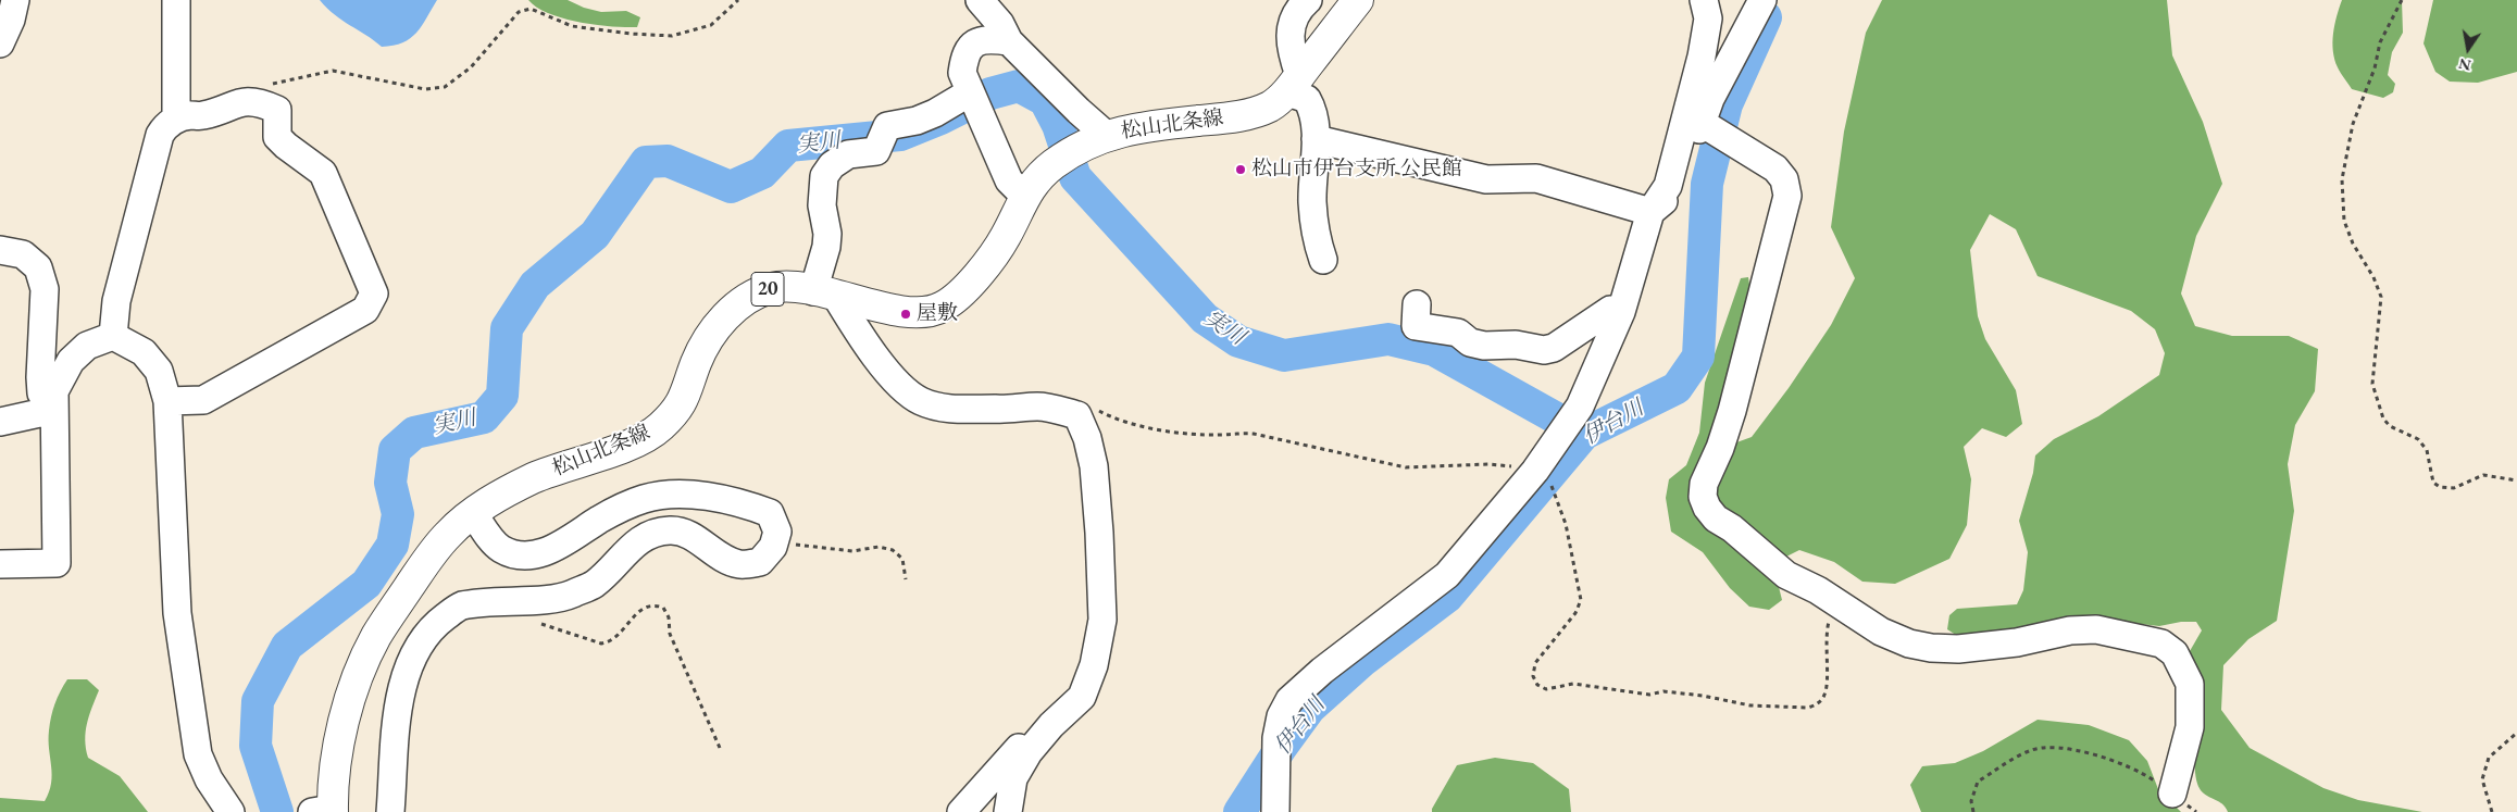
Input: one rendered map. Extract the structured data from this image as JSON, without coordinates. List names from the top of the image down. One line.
{"streets":{"main road":["松山北条線","20"]},"water":["実川","伊台川"],"places":["松山市伊台支所 公民館","屋敷"],"north":"bottom"}
